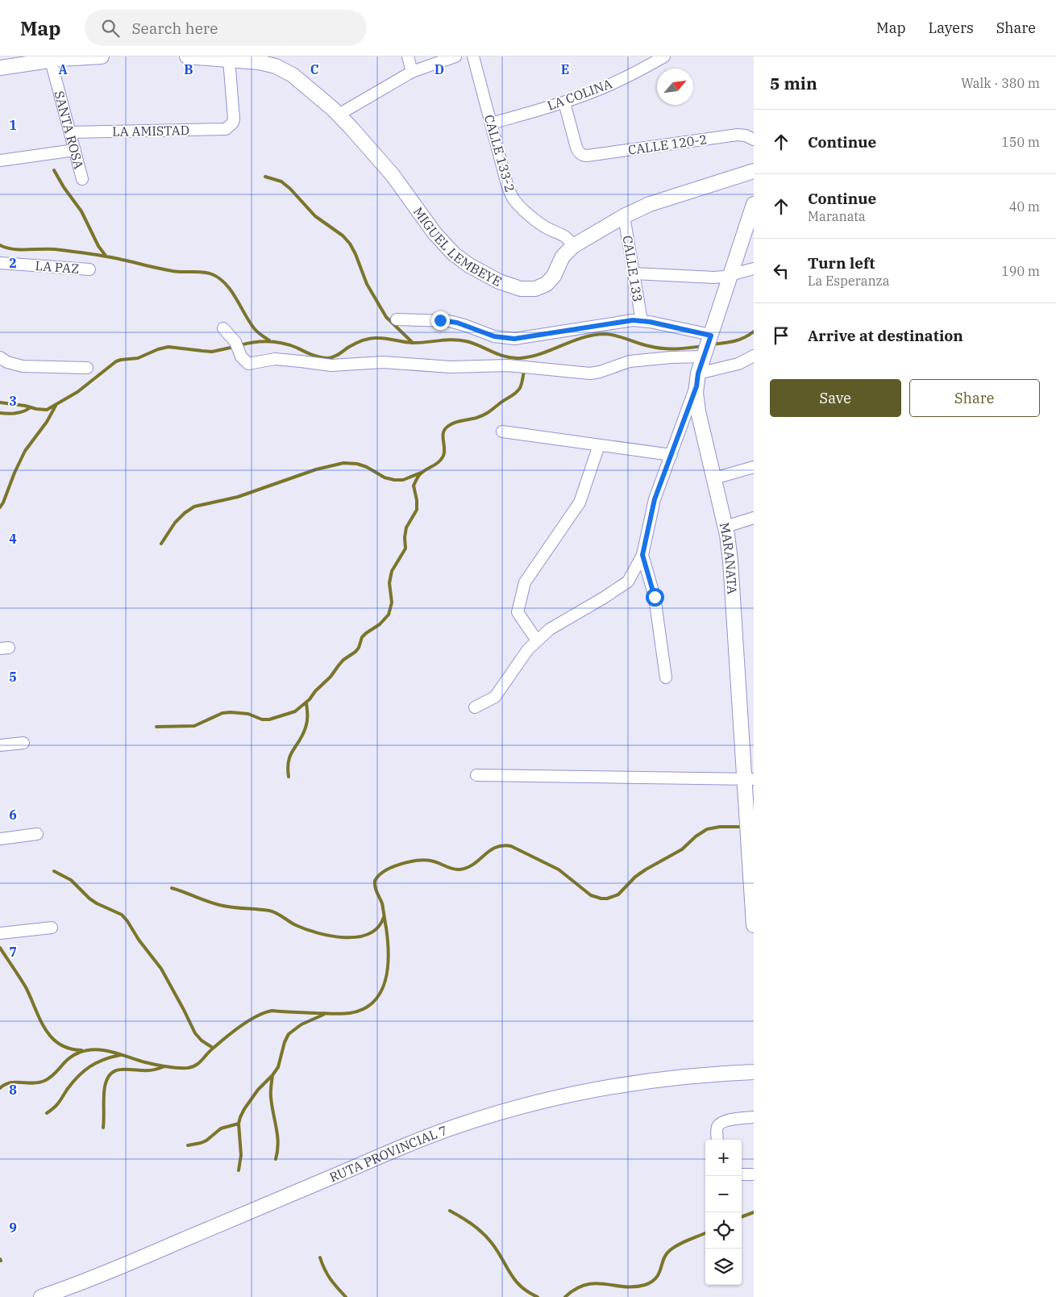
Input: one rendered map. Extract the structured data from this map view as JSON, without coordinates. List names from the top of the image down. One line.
{"streets":{"street":["LA COLINA","SANTA ROSA","LA AMISTAD","CALLE 120-2","CALLE 133-2","MIGUEL LEMBEYE","LA PAZ","CALLE 133","MARANATA","RUTA PROVINCIAL 7"]},"crossings":[["LA COLINA","CALLE 120-2"],["LA COLINA","CALLE 133-2"],["SANTA ROSA","LA AMISTAD"],["LA AMISTAD","MIGUEL LEMBEYE"],["CALLE 133-2","MIGUEL LEMBEYE"],["MIGUEL LEMBEYE","CALLE 133"]],"north":"top right","page":{"header":"Map","search":"Search here","nav":["Map","Layers","Share"],"heading":["5 min","Walk · 380 m"],"list":[["Continue","150 m"],["Continue","Maranata","40 m"],["Turn left","La Esperanza","190 m"],"Arrive at destination"],"buttons":["Save","Share"],"map_buttons":["+","−"]},"grid":{"columns":["A","B","C","D","E"],"rows":["1","2","3","4","5","6","7","8","9"]}}
